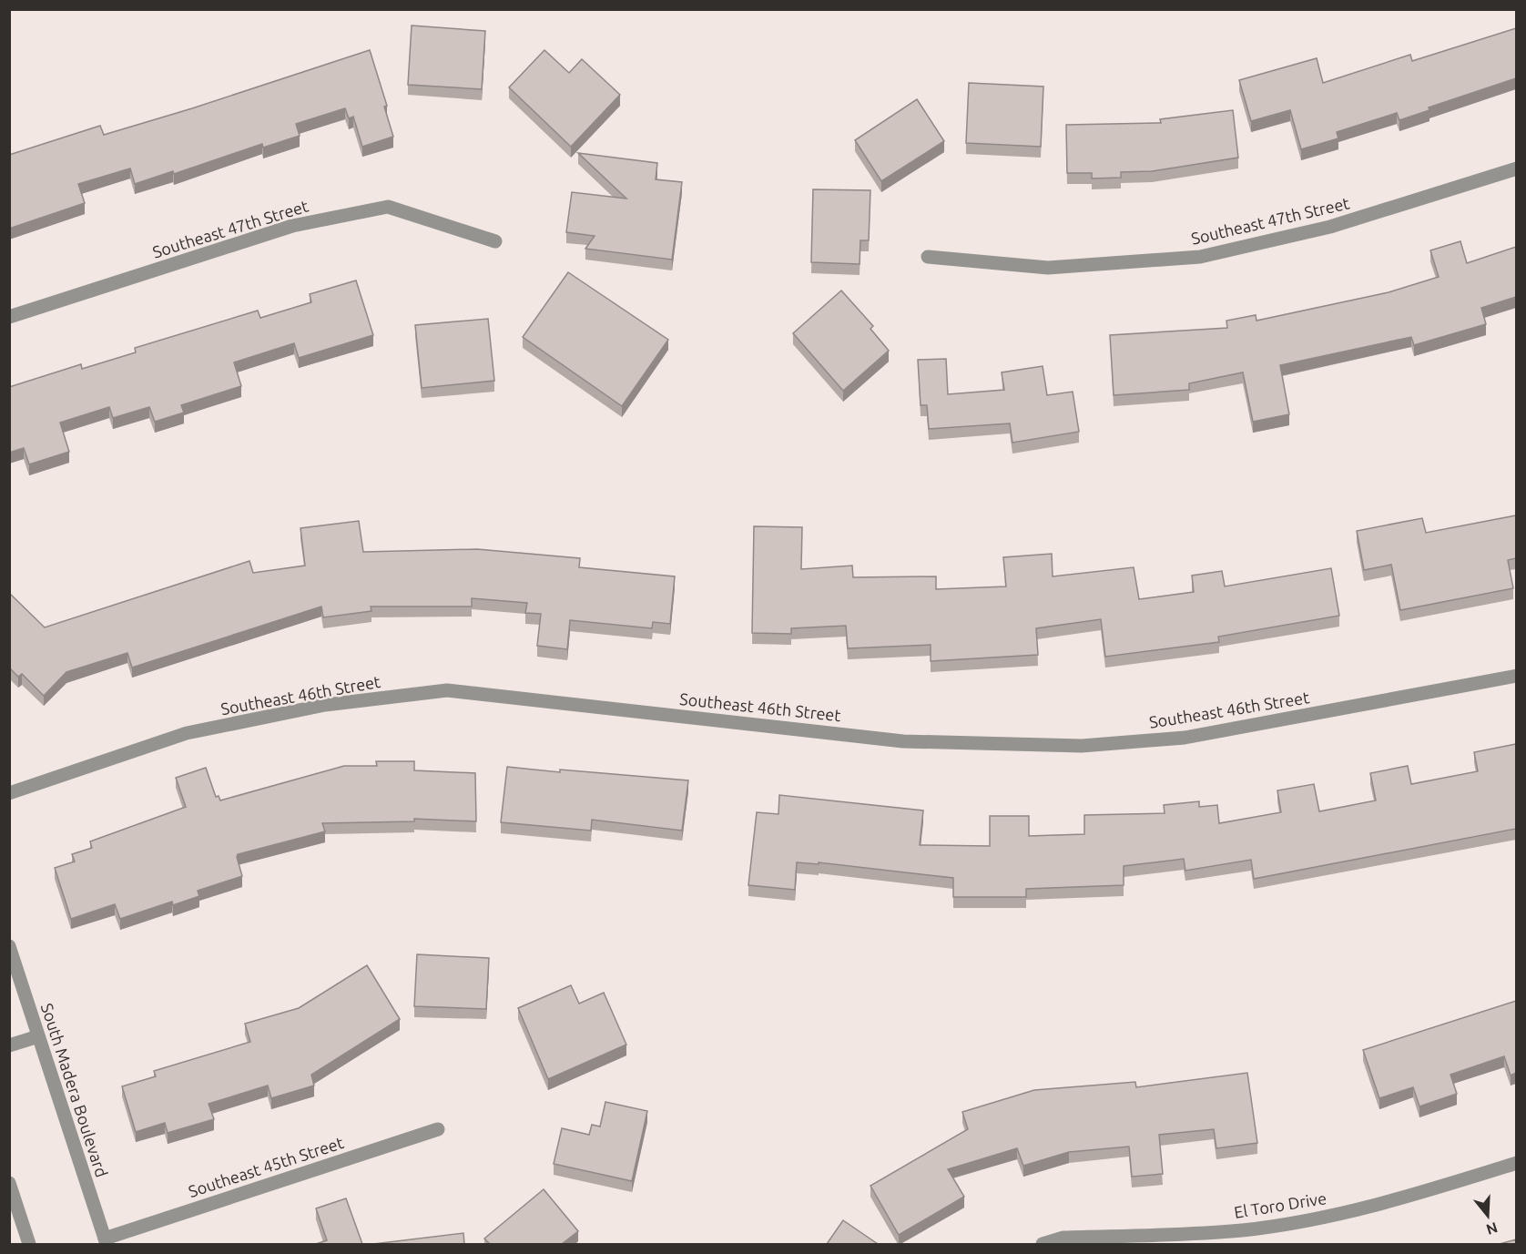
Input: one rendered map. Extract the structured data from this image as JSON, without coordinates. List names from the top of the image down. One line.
{"streets":{"street":["Southeast 47th Street","Southeast 46th Street","South Madera Boulevard","Southeast 45th Street","El Toro Drive"]},"crossings":[["South Madera Boulevard","Southeast 45th Street"]],"north":"bottom"}
